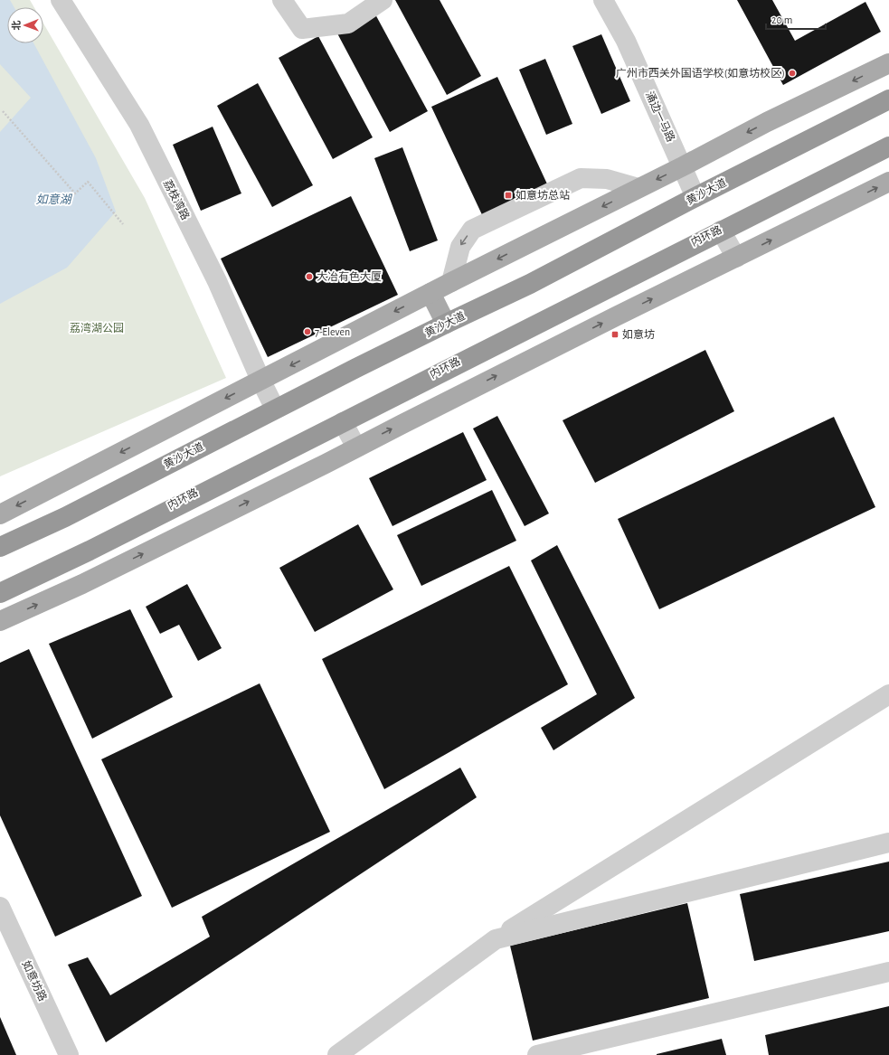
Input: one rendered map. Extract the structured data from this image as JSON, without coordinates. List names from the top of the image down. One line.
{"streets":{"highway":["黄沙大道","内环路"],"street":["涌边一马路","荔枝湾路","如意坊路"]},"crossings":[["涌边一马路","黄沙大道"],["黄沙大道","荔枝湾路"]],"water":["如意湖"],"parks":["荔湾湖公园"],"places":{"other":["广州市西关外国语学校(如意坊校区)","大冶有色大厦","7-Eleven"],"transit":["如意坊总站","如意坊"]},"scale_bar":"20 m","north":"left"}
